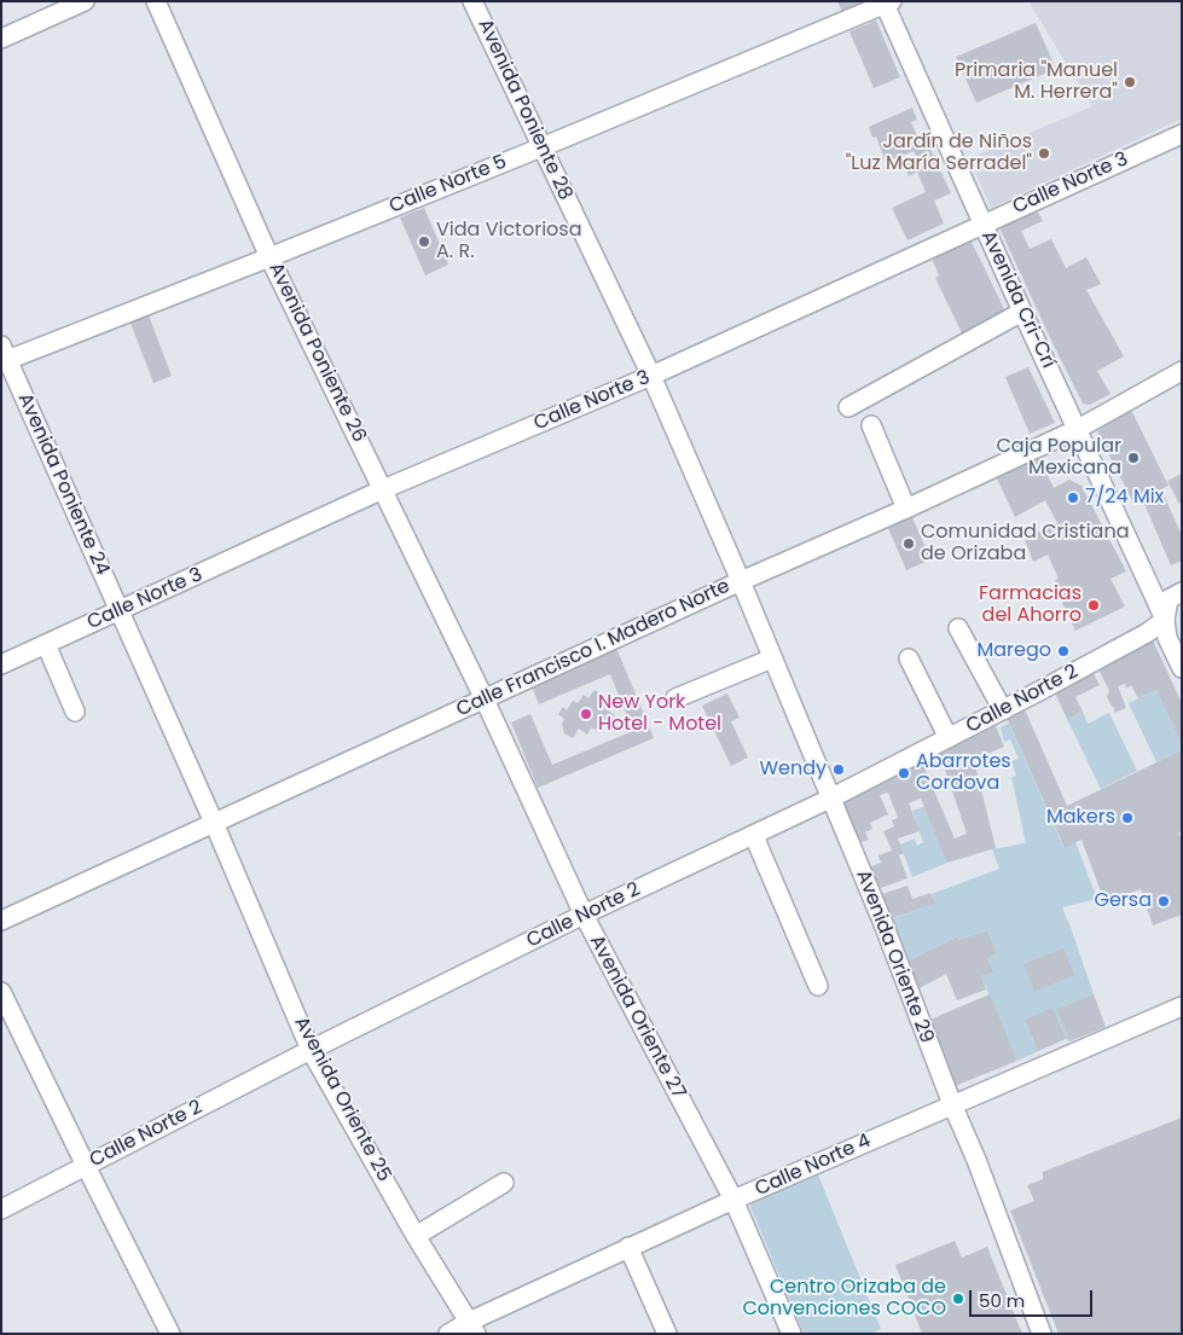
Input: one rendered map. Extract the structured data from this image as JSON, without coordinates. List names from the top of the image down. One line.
{"streets":{"street":["Avenida Poniente 28","Calle Norte 3","Calle Norte 5","Avenida Cri-Crí","Avenida Poniente 26","Avenida Poniente 24","Calle Francisco I. Madero Norte","Calle Norte 2","Avenida Oriente 29","Avenida Oriente 27","Avenida Oriente 25","Calle Norte 4"]},"crossings":[["Avenida Poniente 28","Calle Norte 3"],["Avenida Poniente 28","Calle Norte 5"],["Avenida Poniente 28","Calle Francisco I. Madero Norte"],["Avenida Poniente 28","Avenida Oriente 29"],["Calle Norte 3","Avenida Cri-Crí"],["Calle Norte 3","Avenida Poniente 26"],["Calle Norte 3","Avenida Poniente 24"],["Calle Norte 5","Avenida Cri-Crí"],["Calle Norte 5","Avenida Poniente 26"],["Calle Norte 5","Avenida Poniente 24"],["Avenida Cri-Crí","Calle Francisco I. Madero Norte"],["Avenida Poniente 26","Calle Francisco I. Madero Norte"],["Avenida Poniente 26","Avenida Oriente 27"],["Avenida Poniente 24","Calle Francisco I. Madero Norte"],["Avenida Poniente 24","Avenida Oriente 25"],["Calle Francisco I. Madero Norte","Avenida Oriente 29"],["Calle Francisco I. Madero Norte","Avenida Oriente 27"],["Calle Francisco I. Madero Norte","Avenida Oriente 25"],["Calle Norte 2","Avenida Oriente 29"],["Calle Norte 2","Avenida Oriente 27"],["Calle Norte 2","Avenida Oriente 25"],["Avenida Oriente 29","Calle Norte 4"],["Avenida Oriente 27","Calle Norte 4"],["Avenida Oriente 25","Calle Norte 4"]],"places":["Primaria \"Manuel M. Herrera\"","Jardín de Niños \"Luz María Serradel\"","Vida Victoriosa A. R.","Caja Popular Mexicana","7/24 Mix","Comunidad Cristiana de Orizaba","Farmacias del Ahorro","Marego","New York Hotel - Motel","Wendy","Abarrotes Cordova","Makers","Gersa","Centro Orizaba de Convenciones COCO"],"scale_bar":"50 m"}
